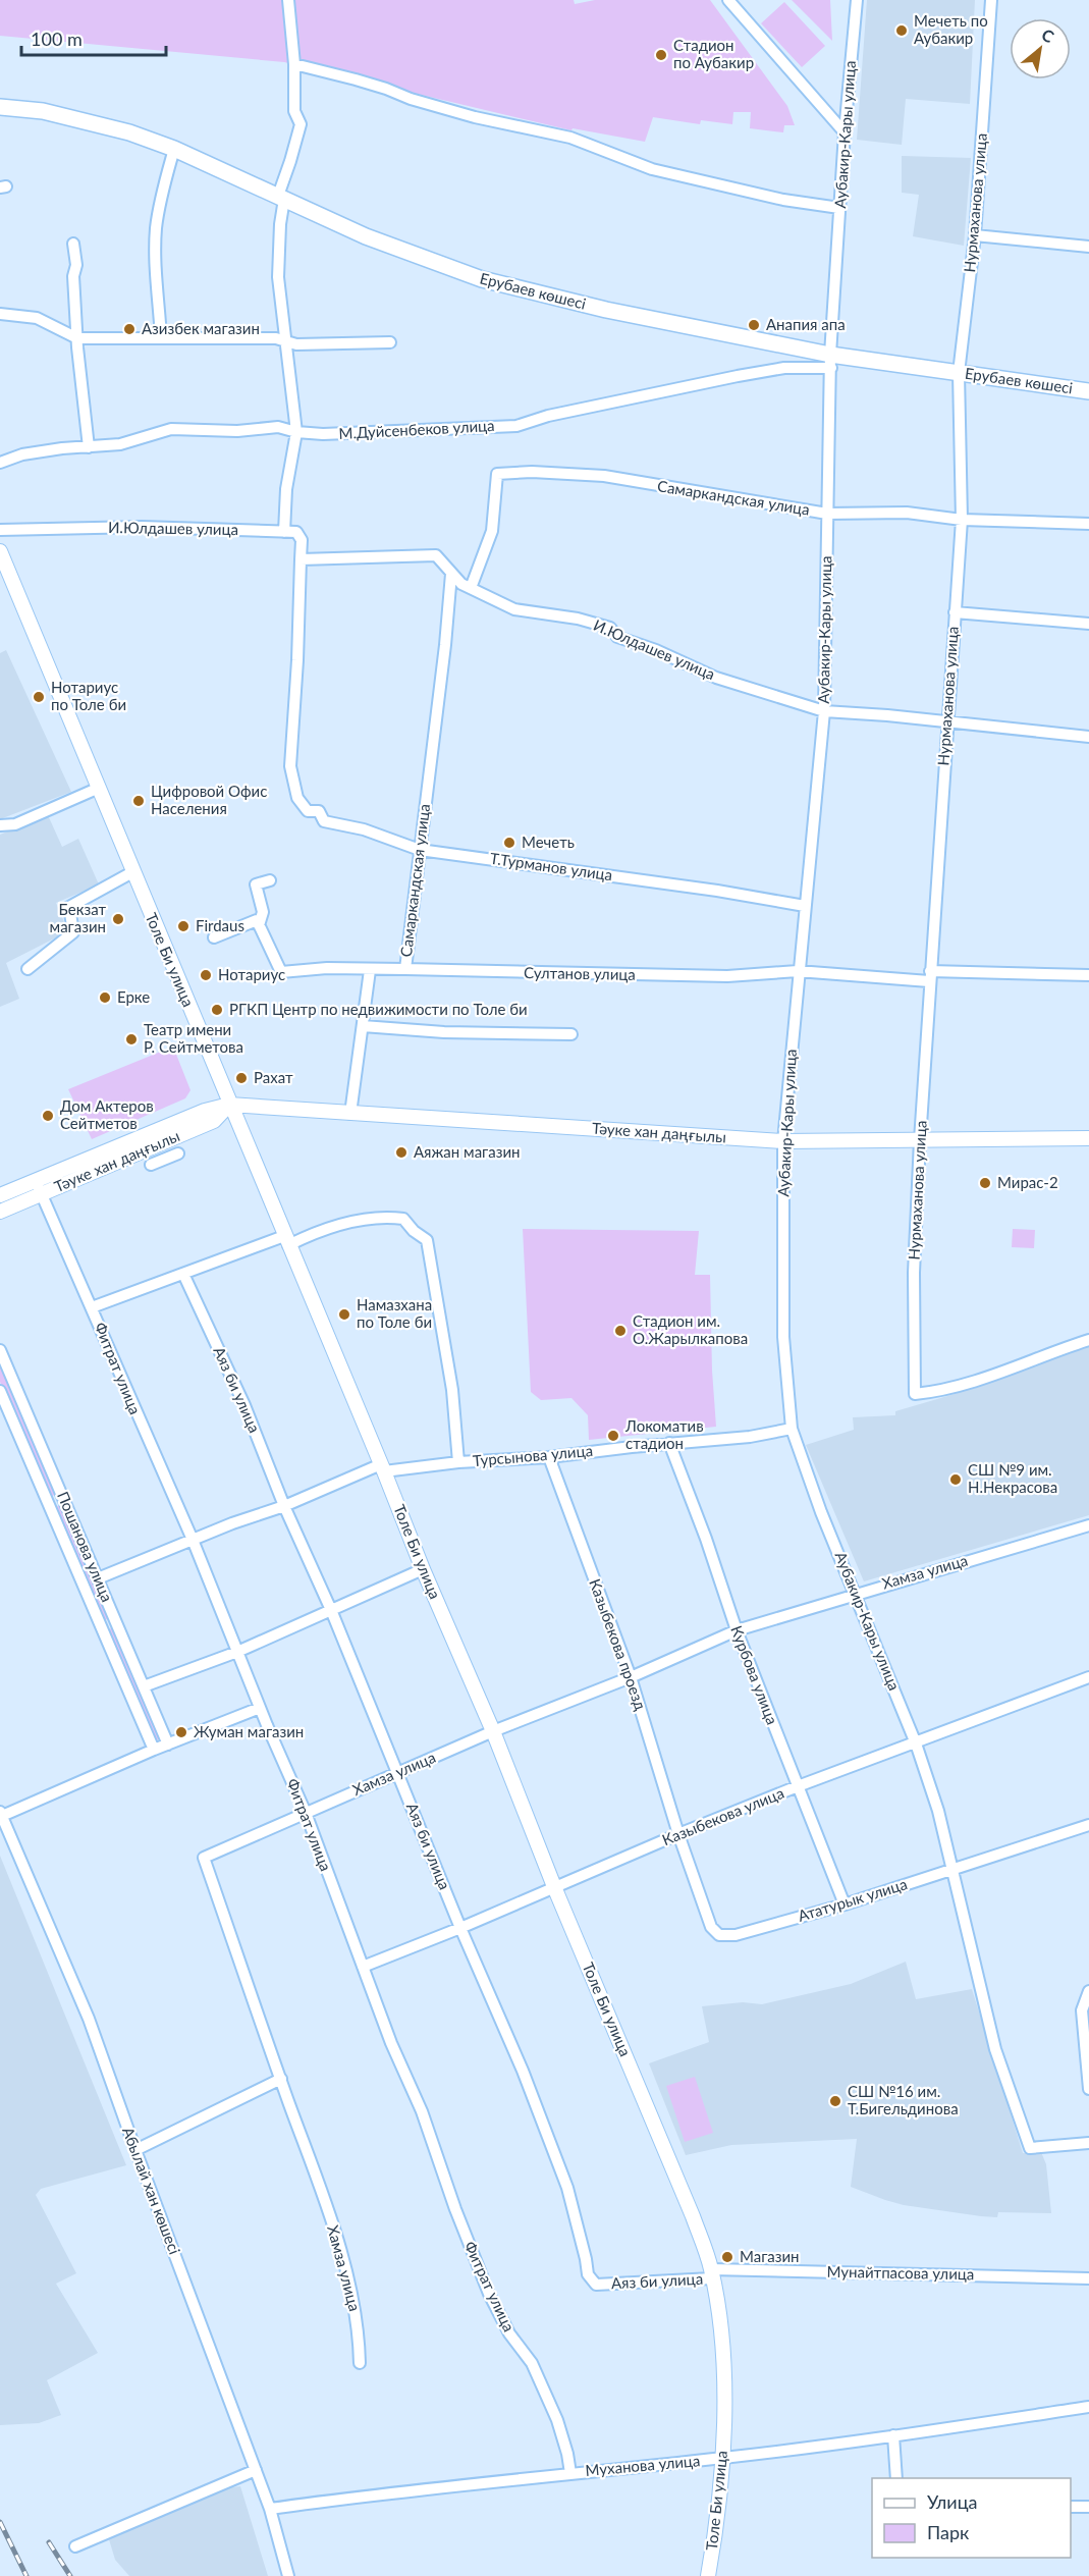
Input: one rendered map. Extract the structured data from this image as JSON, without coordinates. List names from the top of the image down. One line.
{"streets":{"main road":["Ерубаев көшесі"],"street":["Аубакир-Кары улица","Нурмаханова улица","М.Дуйсенбеков улица","Самаркандская улица","И.Юлдашев улица","Т.Турманов улица","Толе Би улица","Султанов улица","Тәуке хан даңғылы","Фитрат улица","Аяз би улица","Турсынова улица","Пошанова улица","Хамза улица","Казыбекова проезд","Курбова улица","Казыбекова улица","Ататурык улица","Абылай хан көшесі","Мунайтпасова улица","Муханова улица"]},"crossings":[["Аубакир-Кары улица","Ерубаев көшесі"],["Аубакир-Кары улица","М.Дуйсенбеков улица"],["Аубакир-Кары улица","Самаркандская улица"],["Аубакир-Кары улица","И.Юлдашев улица"],["Аубакир-Кары улица","Т.Турманов улица"],["Аубакир-Кары улица","Султанов улица"],["Аубакир-Кары улица","Тәуке хан даңғылы"],["Аубакир-Кары улица","Турсынова улица"],["Аубакир-Кары улица","Хамза улица"],["Аубакир-Кары улица","Казыбекова улица"],["Аубакир-Кары улица","Ататурык улица"],["Нурмаханова улица","Ерубаев көшесі"],["Нурмаханова улица","Самаркандская улица"],["Нурмаханова улица","И.Юлдашев улица"],["Нурмаханова улица","Султанов улица"],["Нурмаханова улица","Тәуке хан даңғылы"],["Ерубаев көшесі","М.Дуйсенбеков улица"],["Самаркандская улица","И.Юлдашев улица"],["Самаркандская улица","Т.Турманов улица"],["Самаркандская улица","Султанов улица"],["И.Юлдашев улица","Т.Турманов улица"],["Толе Би улица","Тәуке хан даңғылы"],["Толе Би улица","Аяз би улица"],["Толе Би улица","Турсынова улица"],["Толе Би улица","Хамза улица"],["Толе Би улица","Казыбекова улица"],["Толе Би улица","Мунайтпасова улица"],["Толе Би улица","Муханова улица"],["Тәуке хан даңғылы","Фитрат улица"],["Фитрат улица","Турсынова улица"],["Фитрат улица","Хамза улица"],["Фитрат улица","Казыбекова улица"],["Фитрат улица","Муханова улица"],["Аяз би улица","Турсынова улица"],["Аяз би улица","Хамза улица"],["Аяз би улица","Казыбекова улица"],["Аяз би улица","Мунайтпасова улица"],["Турсынова улица","Пошанова улица"],["Турсынова улица","Казыбекова проезд"],["Турсынова улица","Курбова улица"],["Хамза улица","Казыбекова проезд"],["Хамза улица","Курбова улица"],["Казыбекова проезд","Казыбекова улица"],["Казыбекова проезд","Ататурык улица"],["Курбова улица","Казыбекова улица"],["Курбова улица","Ататурык улица"],["Казыбекова улица","Ататурык улица"],["Абылай хан көшесі","Муханова улица"]],"places":["Мечеть по Аубакир","Стадион по Аубакир","Анапия апа","Азизбек магазин","Нотариус по Толе би","Цифровой Офис Населения","Мечеть","Бекзат магазин","Firdaus","Нотариус","Ерке","РГКП Центр по недвижимости по Толе би","Театр имени Р. Сейтметова","Рахат","Дом Актеров Сейтметов","Аяжан магазин","Мирас-2","Намазхана по Толе би","Стадион им. О.Жарылкапова","Локоматив стадион","СШ №9 им. Н.Некрасова","Жуман магазин","СШ №16 им. Т.Бигельдинова","Магазин"],"legend":["Улица","Парк"],"scale_bar":"100 m","north":"top right"}
